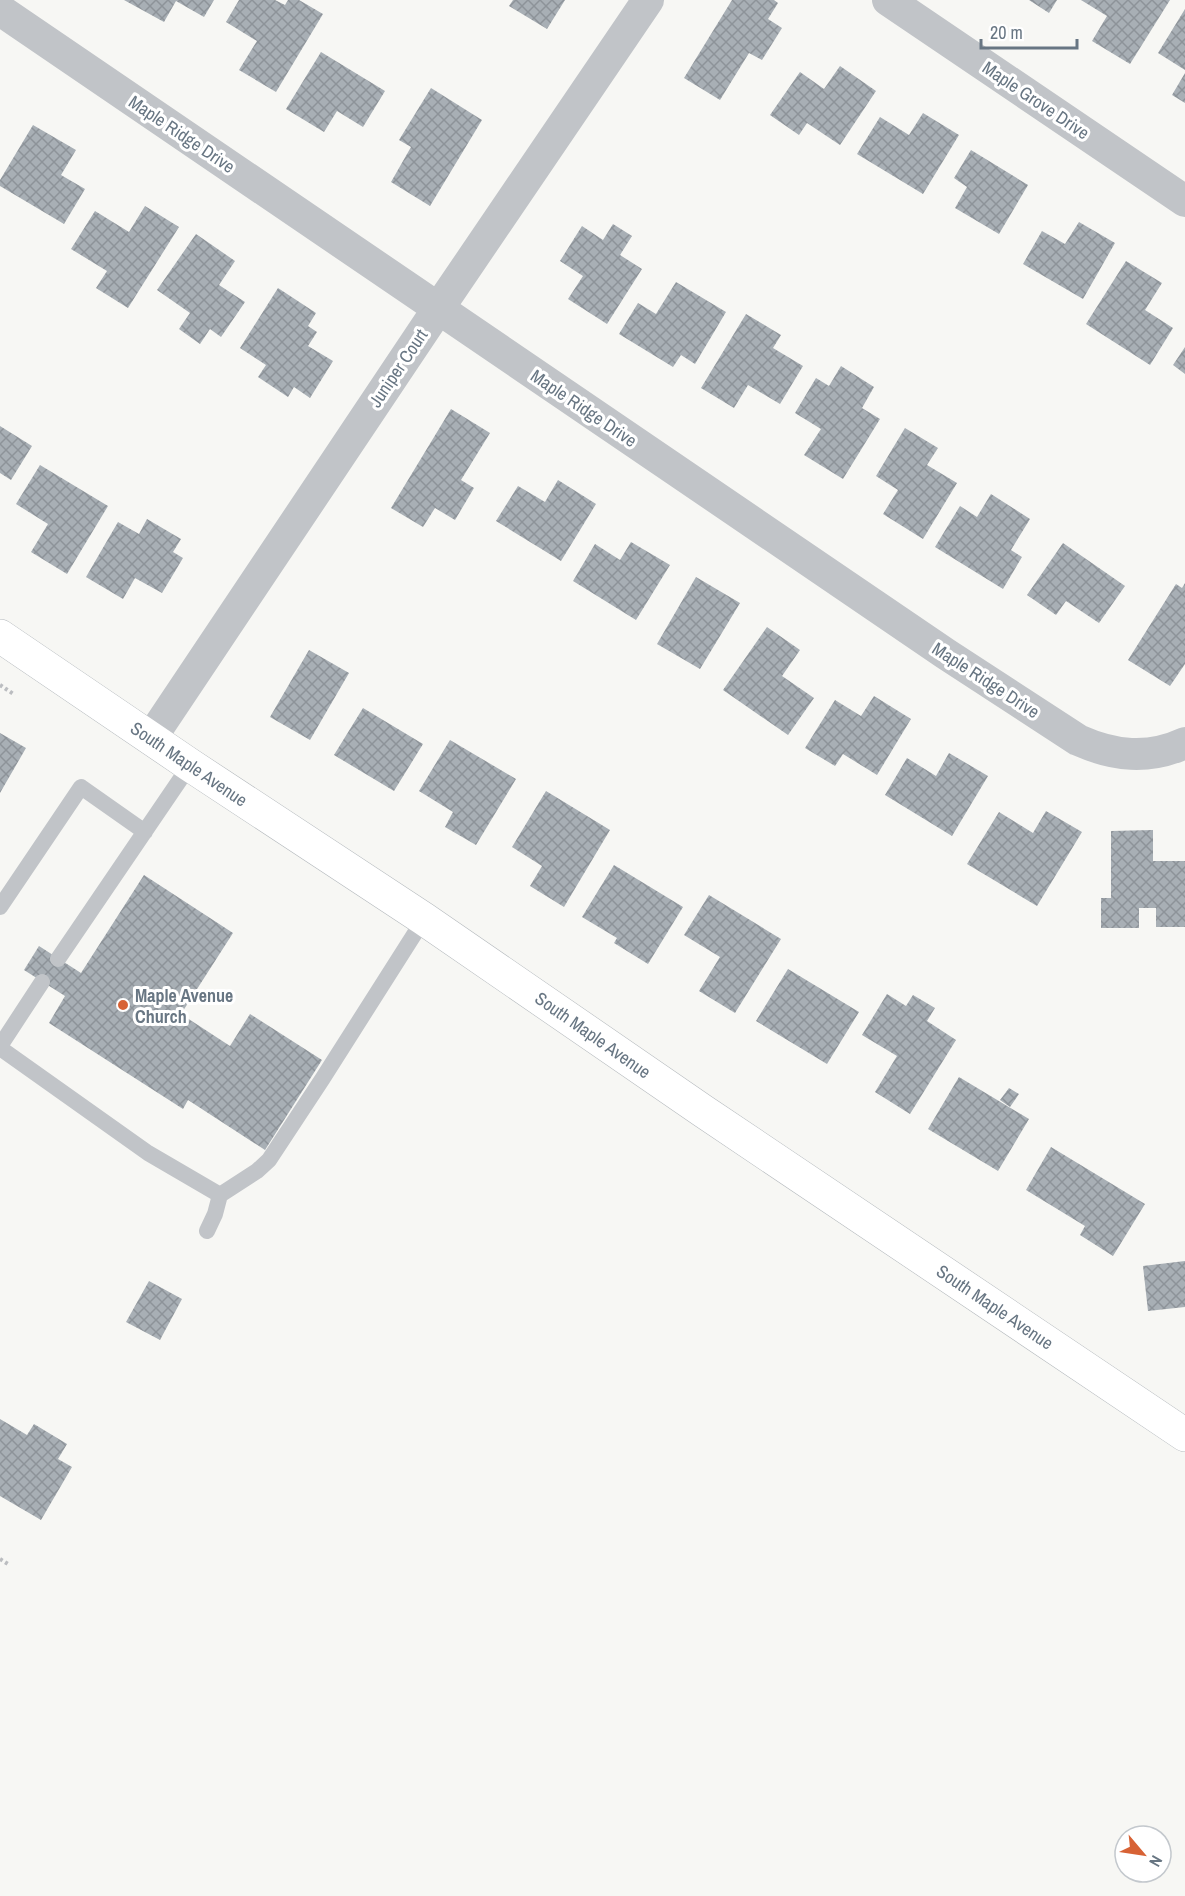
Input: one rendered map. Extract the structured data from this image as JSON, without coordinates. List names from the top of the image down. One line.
{"streets":{"main road":["South Maple Avenue"],"street":["Maple Grove Drive","Maple Ridge Drive","Juniper Court"]},"crossings":[["Maple Ridge Drive","Juniper Court"],["Juniper Court","South Maple Avenue"]],"places":["Maple Avenue Church"],"scale_bar":"20 m","north":"bottom right"}
